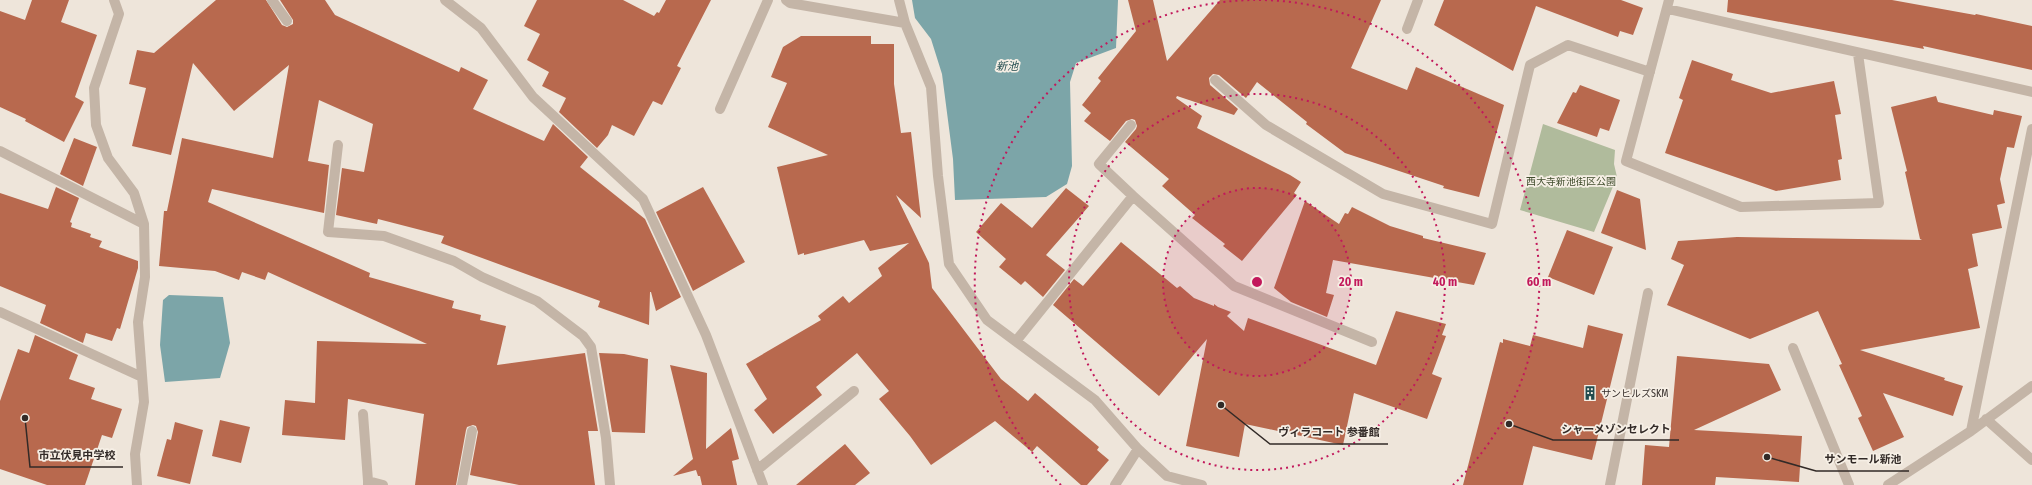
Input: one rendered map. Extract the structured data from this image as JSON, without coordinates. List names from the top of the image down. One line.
{"water":["新池"],"parks":["西大寺新池街区公園"],"places":{"building":["サンヒルズSKM"],"other":["ヴィラコート 参番館","市立伏見中学校","シャーメゾンセレクト","サンモール新池"]},"rings":["20 m","40 m","60 m"]}
